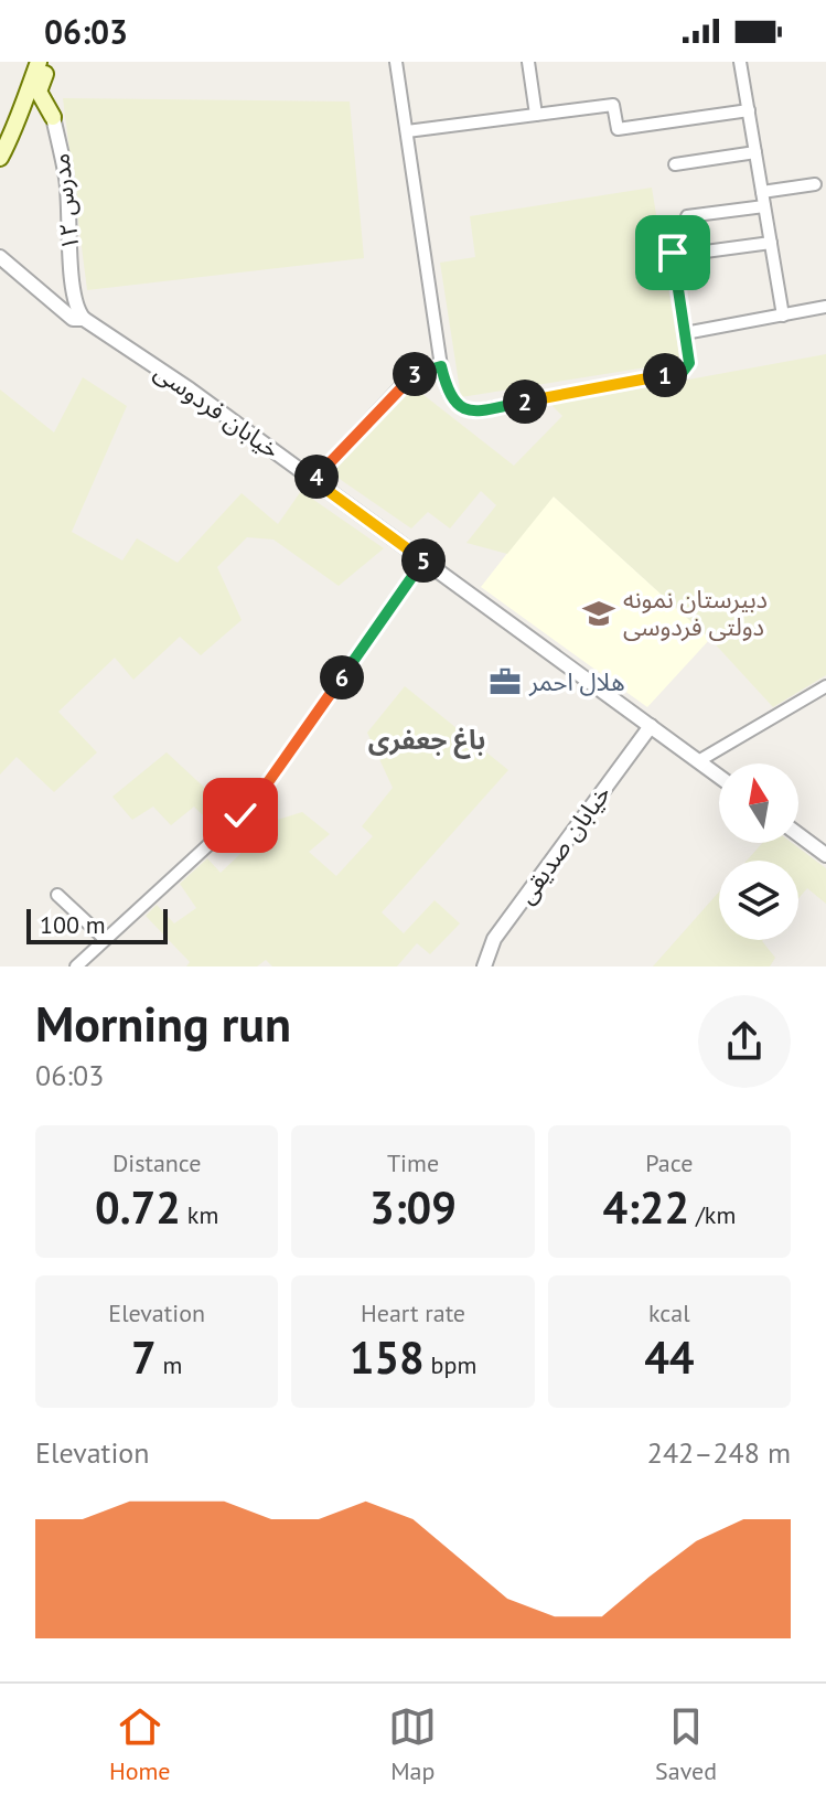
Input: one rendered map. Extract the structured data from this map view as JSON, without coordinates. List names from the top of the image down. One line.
{"streets":{"street":["مدرس ۱۲","خیابان فردوسی","خیابان صدیقی"]},"crossings":[["خیابان فردوسی","خیابان صدیقی"]],"districts":["باغ جعفری"],"places":{"school or university":["دبیرستان نمونه دولتی فردوسی"],"office":["هلال احمر"]},"scale_bar":"100 m","north":"top","page":{"status":"06:03","pins":["3","1","2","4","5","6"],"scale":"100 m","heading":["Morning run","06:03"],"stats":[["Distance","0.72 km"],["Time","3:09"],["Pace","4:22 /km"],["Elevation","7 m"],["Heart rate","158 bpm"],["kcal","44"]],"chart":["Elevation","242–248 m"],"tabs":["Home","Map","Saved"]}}
